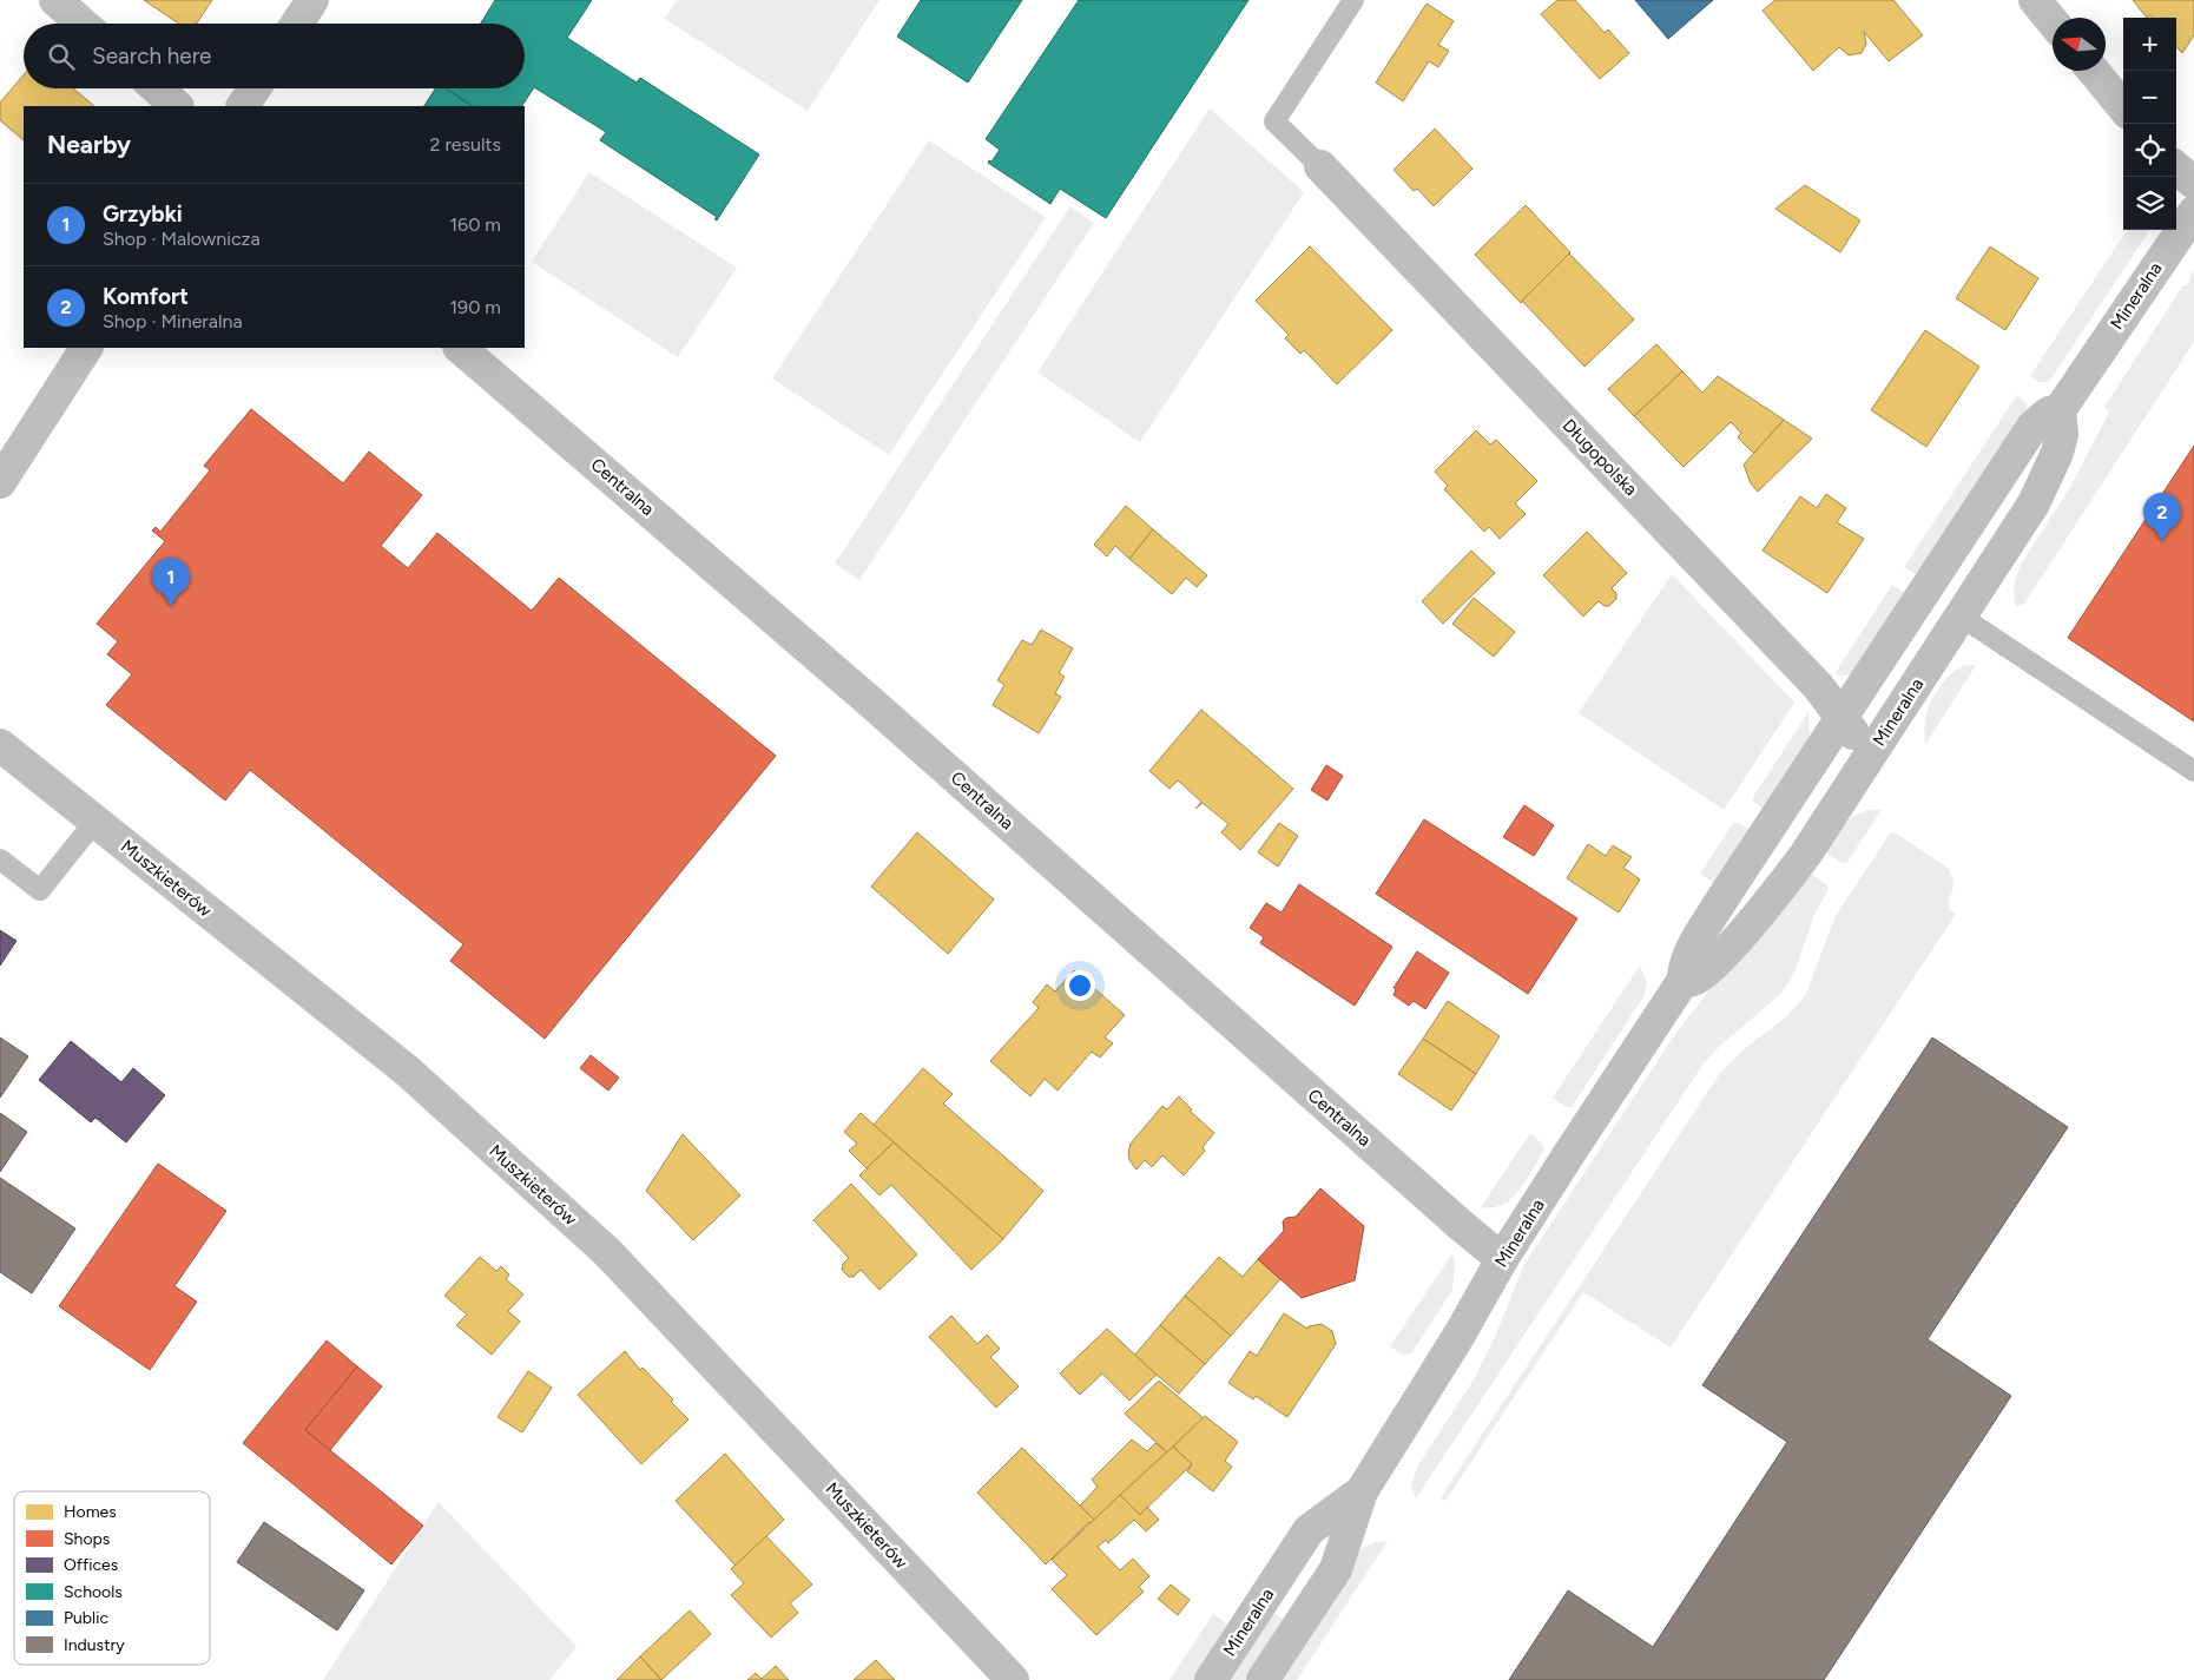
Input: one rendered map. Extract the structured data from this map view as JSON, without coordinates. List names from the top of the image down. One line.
{"streets":{"street":["Mineralna","Długopolska","Centralna","Muszkieterów"]},"crossings":[["Mineralna","Długopolska"],["Mineralna","Centralna"]],"legend":["Homes","Shops","Offices","Schools","Public","Industry"],"north":"left","page":{"map_buttons":["+","−"],"search":"Search here","heading":["Nearby","2 results"],"list":[{"mark":"1","name":"Grzybki","note":"Shop · Malownicza","value":"160 m"},{"mark":"2","name":"Komfort","note":"Shop · Mineralna","value":"190 m"}],"pins":["2","1"]}}
